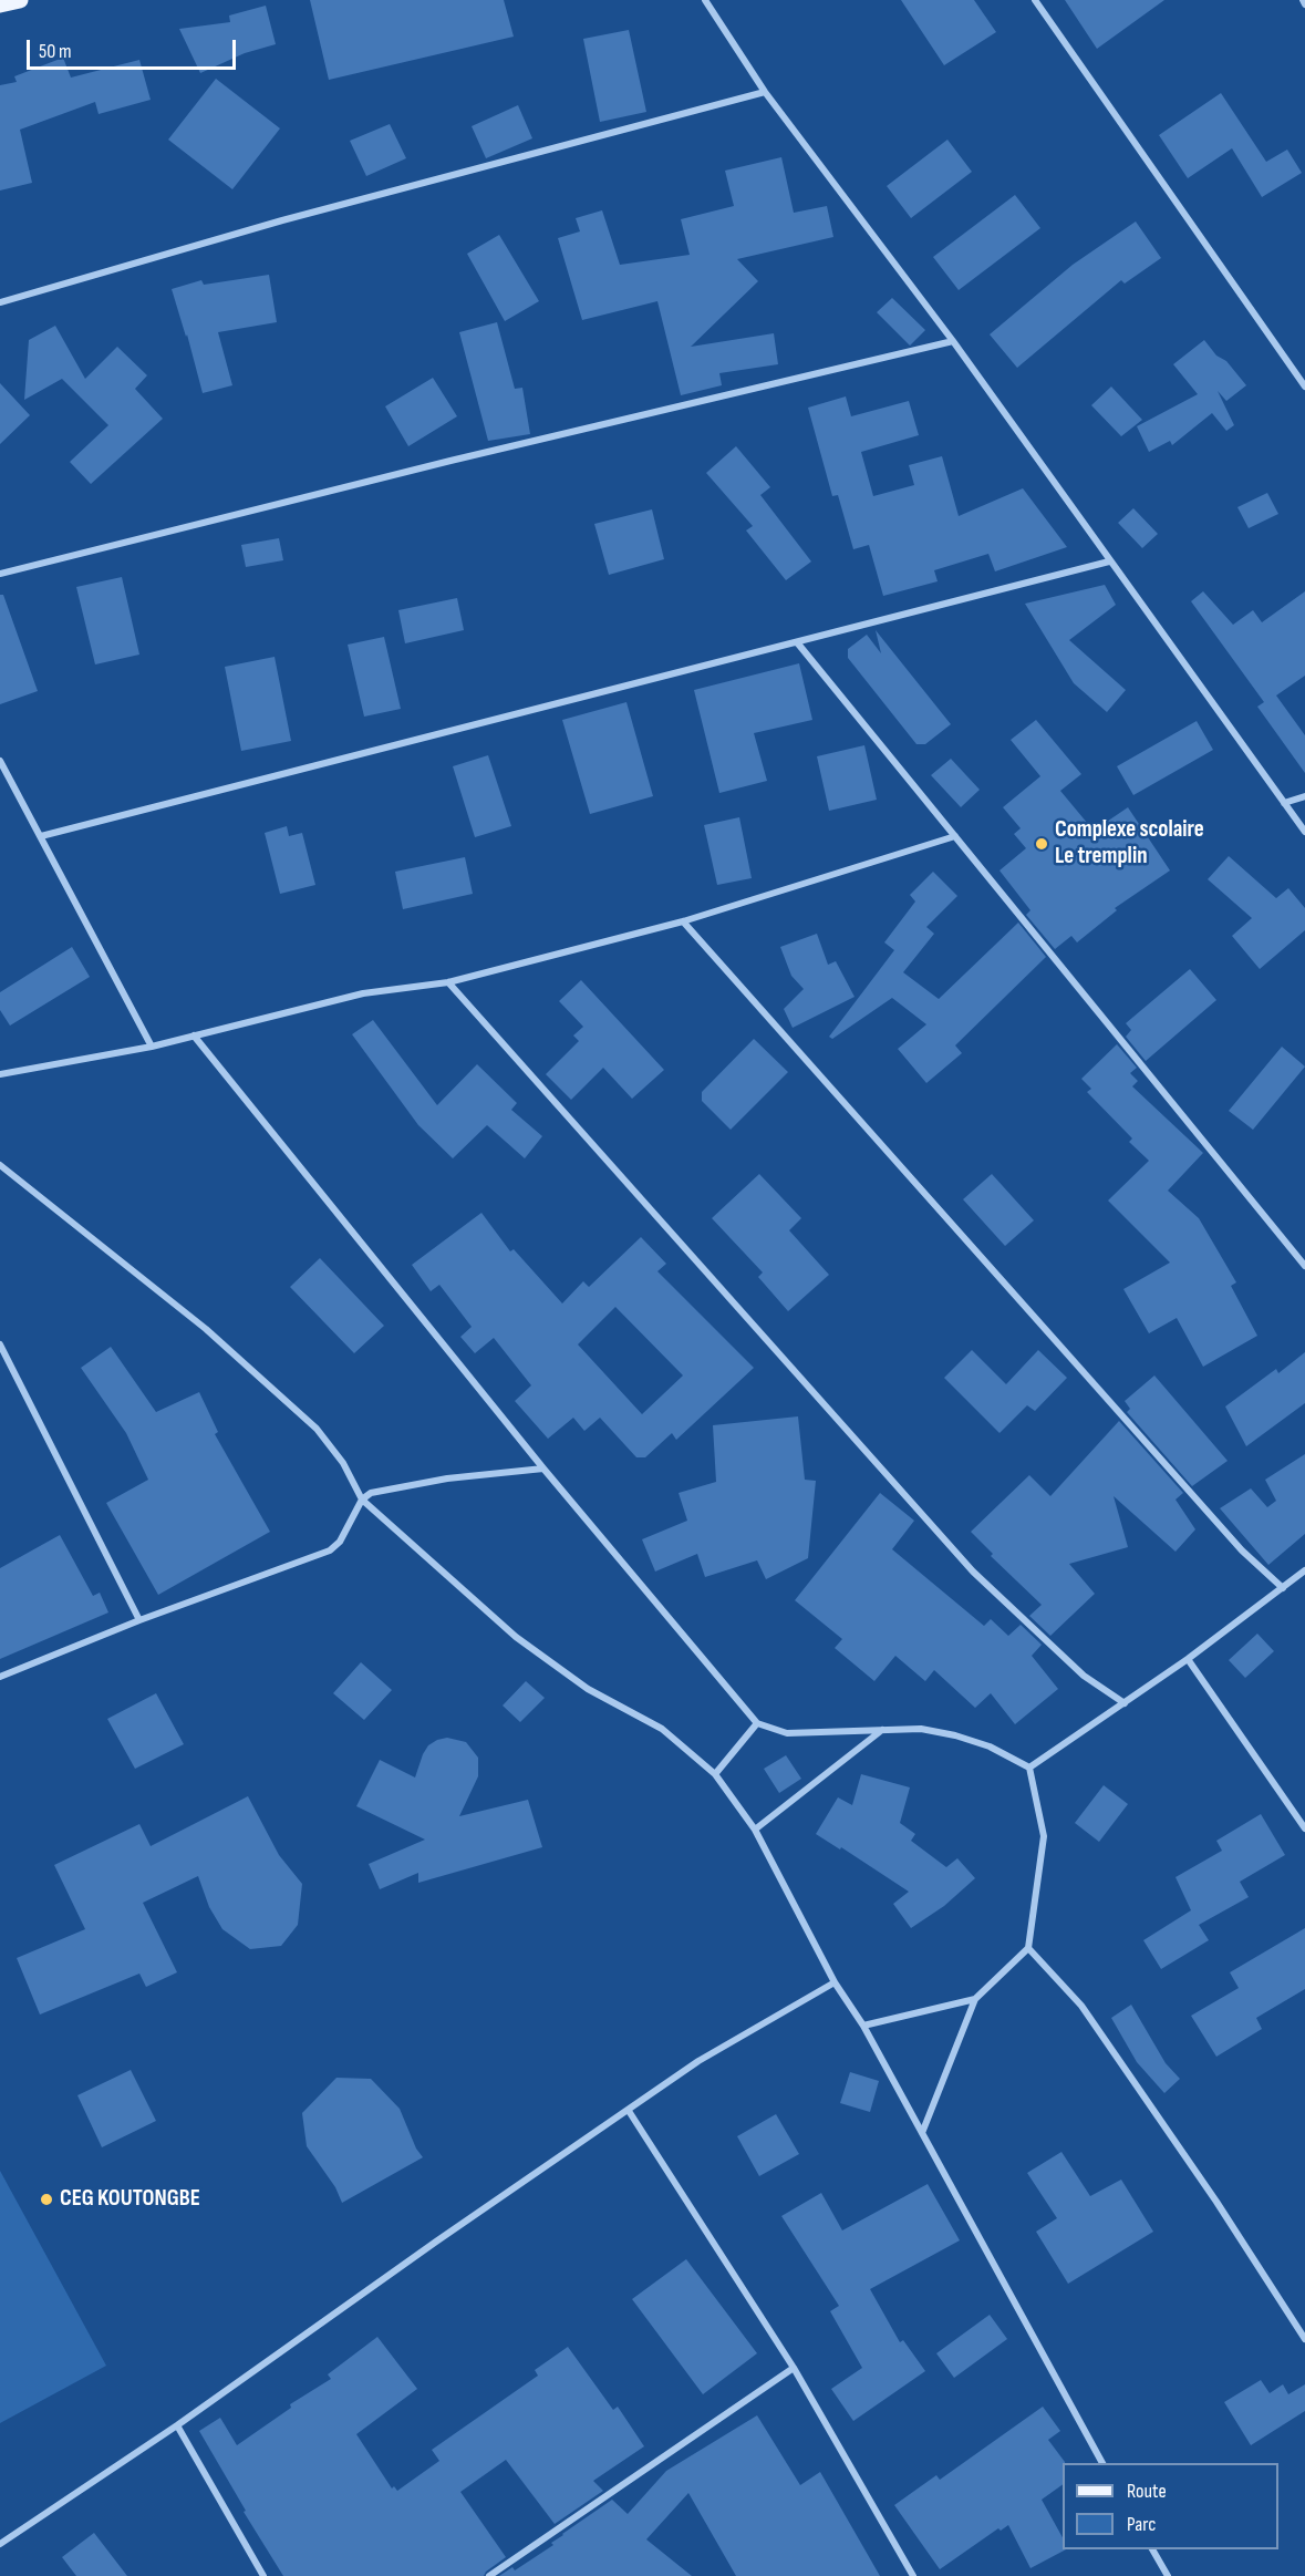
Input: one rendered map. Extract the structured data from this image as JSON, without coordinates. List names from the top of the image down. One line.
{"places":["Complexe scolaire Le tremplin","CEG KOUTONGBE"],"legend":["Route","Parc"],"scale_bar":"50 m"}
